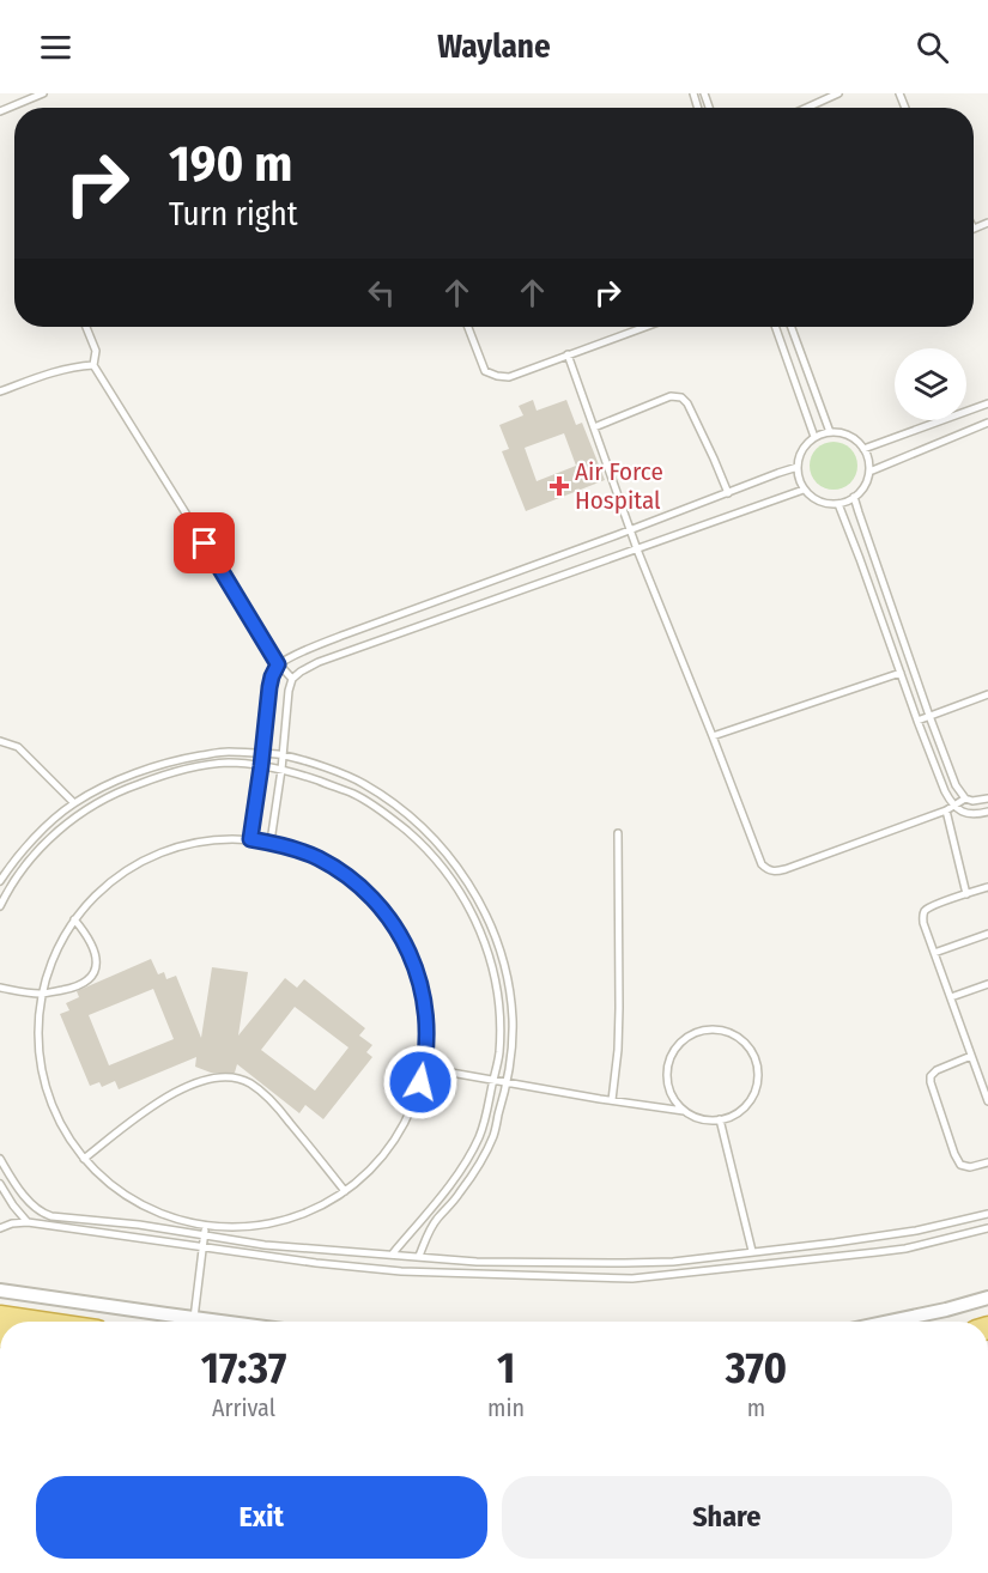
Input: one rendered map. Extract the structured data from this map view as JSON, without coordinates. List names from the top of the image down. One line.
{"places":{"health":["Air Force Hospital"]},"page":{"header":"Waylane","turn":["190 m","Turn right"],"eta":["17:37","Arrival","1","min","370","m"],"buttons":["Exit","Share"]}}
